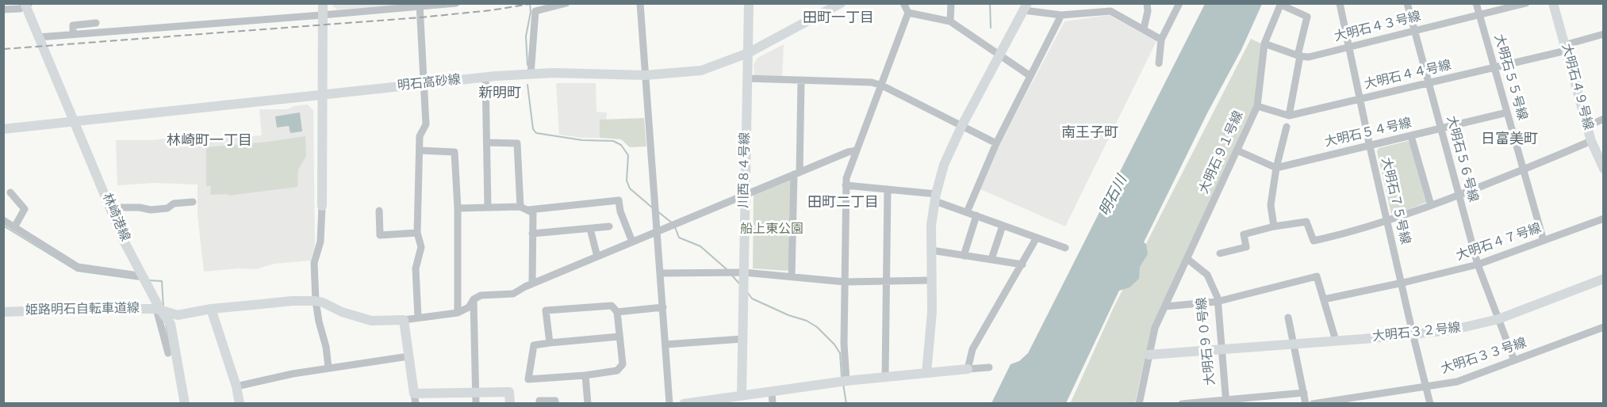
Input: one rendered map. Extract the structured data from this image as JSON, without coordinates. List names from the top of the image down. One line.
{"streets":{"street":["大明石４３号線","大明石４４号線","大明石５５号線","明石高砂線","大明石４９号線","大明石５４号線","大明石９１号線","大明石５６号線","川西８４号線","大明石７５号線","林崎港線","大明石４７号線","姫路明石自転車道線","大明石３２号線","大明石９０号線","大明石３３号線"]},"crossings":[["大明石４３号線","大明石５５号線"],["大明石４３号線","大明石９１号線"],["大明石４３号線","大明石５６号線"],["大明石４３号線","大明石７５号線"],["大明石４４号線","大明石５５号線"],["大明石４４号線","大明石４９号線"],["大明石４４号線","大明石９１号線"],["大明石４４号線","大明石５６号線"],["大明石４４号線","大明石７５号線"],["大明石５５号線","大明石５４号線"],["大明石５５号線","大明石４７号線"],["明石高砂線","川西８４号線"],["明石高砂線","林崎港線"],["大明石５４号線","大明石５６号線"],["大明石５４号線","大明石７５号線"],["大明石９１号線","大明石３２号線"],["大明石９１号線","大明石９０号線"],["大明石５６号線","大明石４７号線"],["大明石５６号線","大明石３２号線"],["大明石５６号線","大明石３３号線"],["大明石７５号線","大明石４７号線"],["大明石７５号線","大明石３２号線"],["大明石７５号線","大明石３３号線"],["林崎港線","姫路明石自転車道線"],["大明石３２号線","大明石９０号線"]],"districts":["田町一丁目","新明町","南王子町","日富美町","林崎町一丁目","田町二丁目"],"water":["明石川"],"parks":["船上東公園"]}
